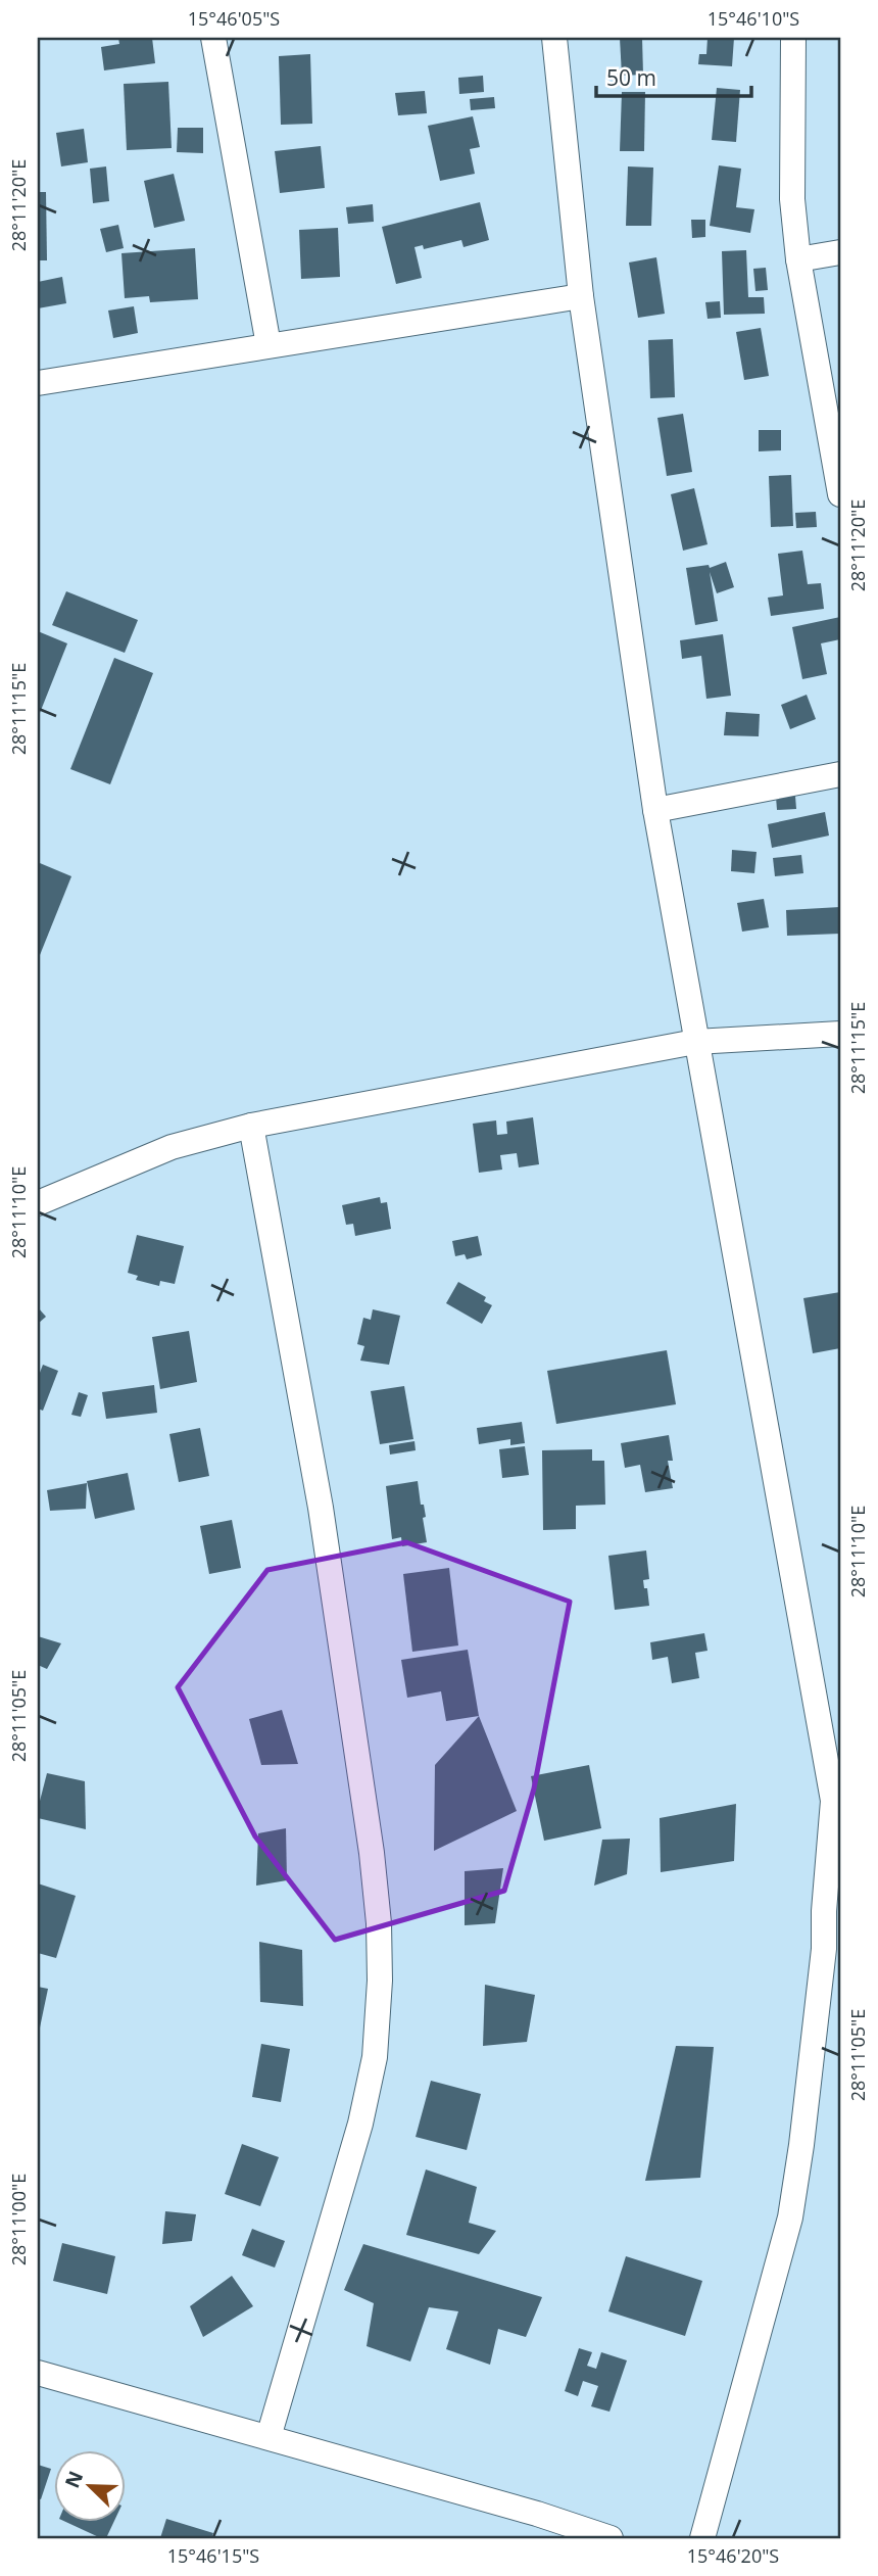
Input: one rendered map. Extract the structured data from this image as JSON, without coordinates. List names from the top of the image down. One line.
{"scale_bar":"50 m","north":"top left","coordinates":["15°46'05\"S","15°46'10\"S","28°11'20\"E","28°11'15\"E","28°11'10\"E","28°11'05\"E","28°11'00\"E","15°46'15\"S","15°46'20\"S"]}
